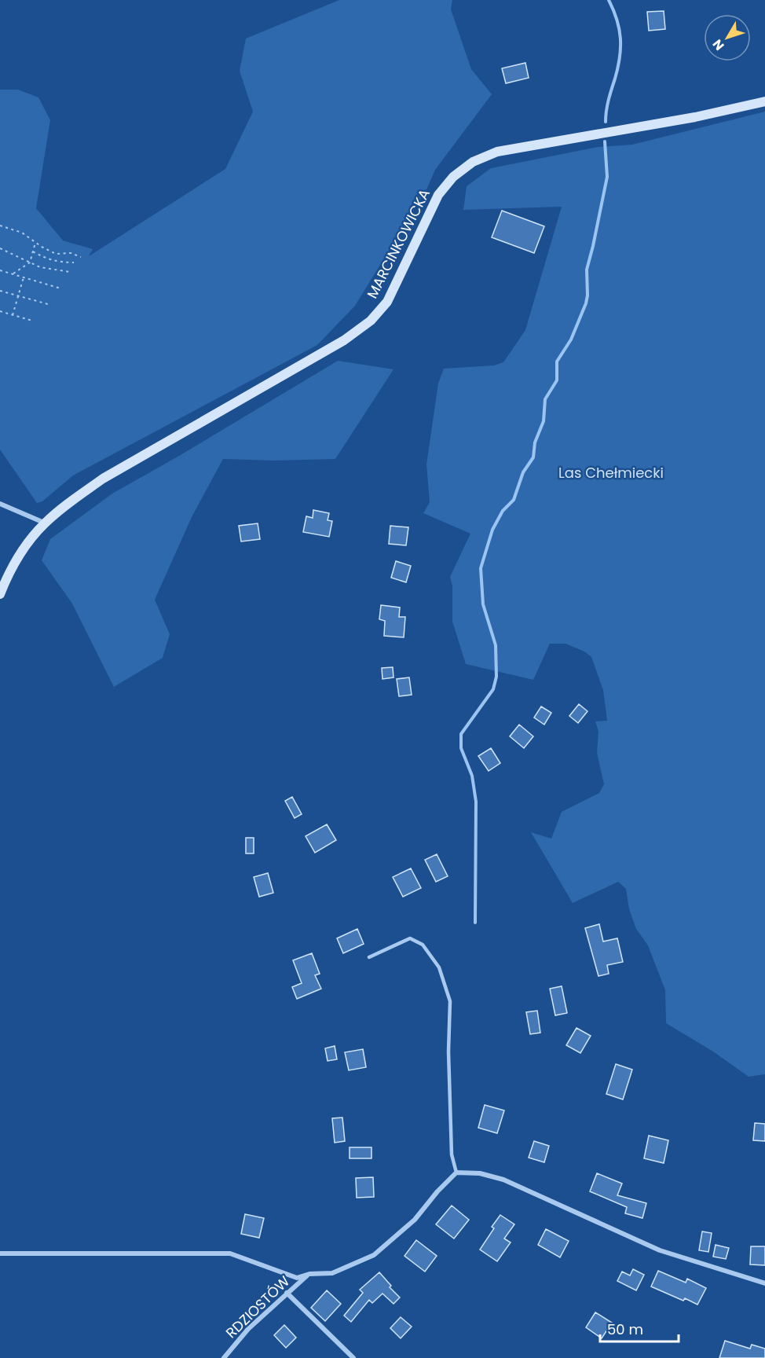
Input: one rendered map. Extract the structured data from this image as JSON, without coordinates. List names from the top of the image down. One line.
{"streets":{"street":["MARCINKOWICKA","RDZIOSTÓW"]},"parks":["Las Chełmiecki"],"scale_bar":"50 m","north":"bottom left"}
